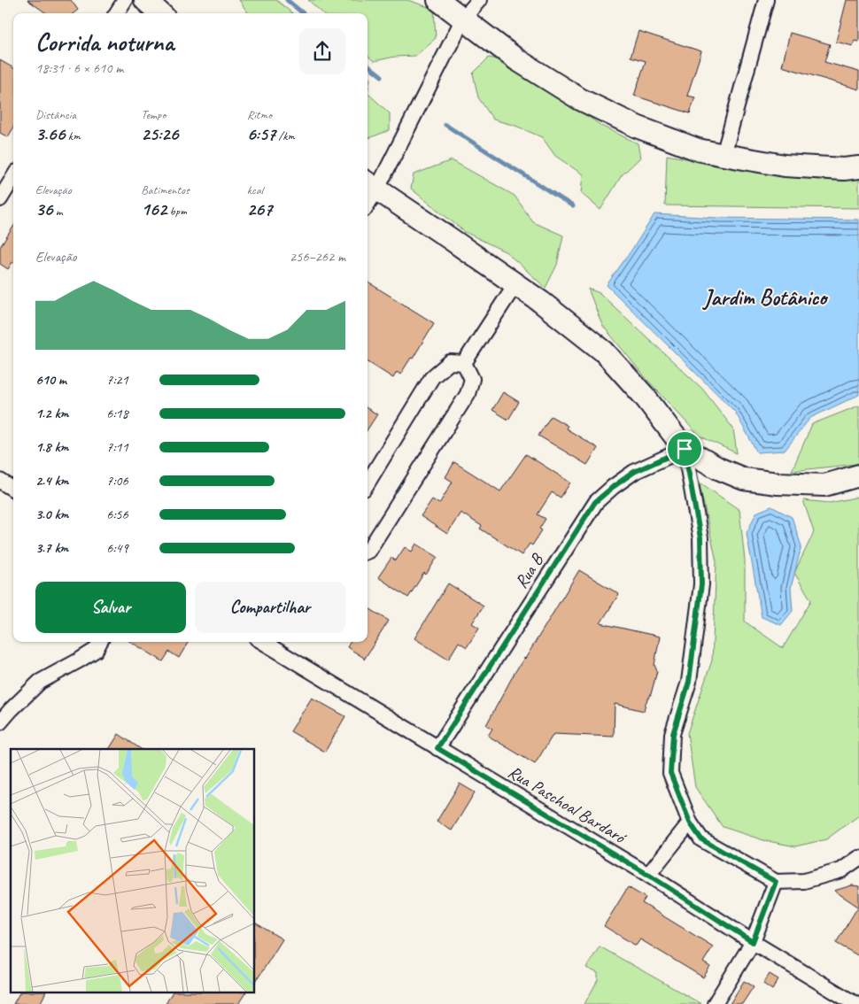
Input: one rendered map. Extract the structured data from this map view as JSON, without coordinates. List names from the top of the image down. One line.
{"streets":{"street":["Rua B","Rua Paschoal Bardaró"]},"crossings":[["Rua B","Rua Paschoal Bardaró"]],"districts":["Jardim Botânico"],"page":{"heading":["Corrida noturna","18:31 · 6 × 610 m"],"stats":[["Distância","3.66 km"],["Tempo","25:26"],["Ritmo","6:57 /km"],["Elevação","36 m"],["Batimentos","162 bpm"],["kcal","267"]],"chart":["Elevação","256–262 m"],"list":[{"name":"610 m","note":"7:21"},{"name":"1.2 km","note":"6:18"},{"name":"1.8 km","note":"7:11"},{"name":"2.4 km","note":"7:06"},{"name":"3.0 km","note":"6:56"},{"name":"3.7 km","note":"6:49"}],"buttons":["Salvar","Compartilhar"]}}
